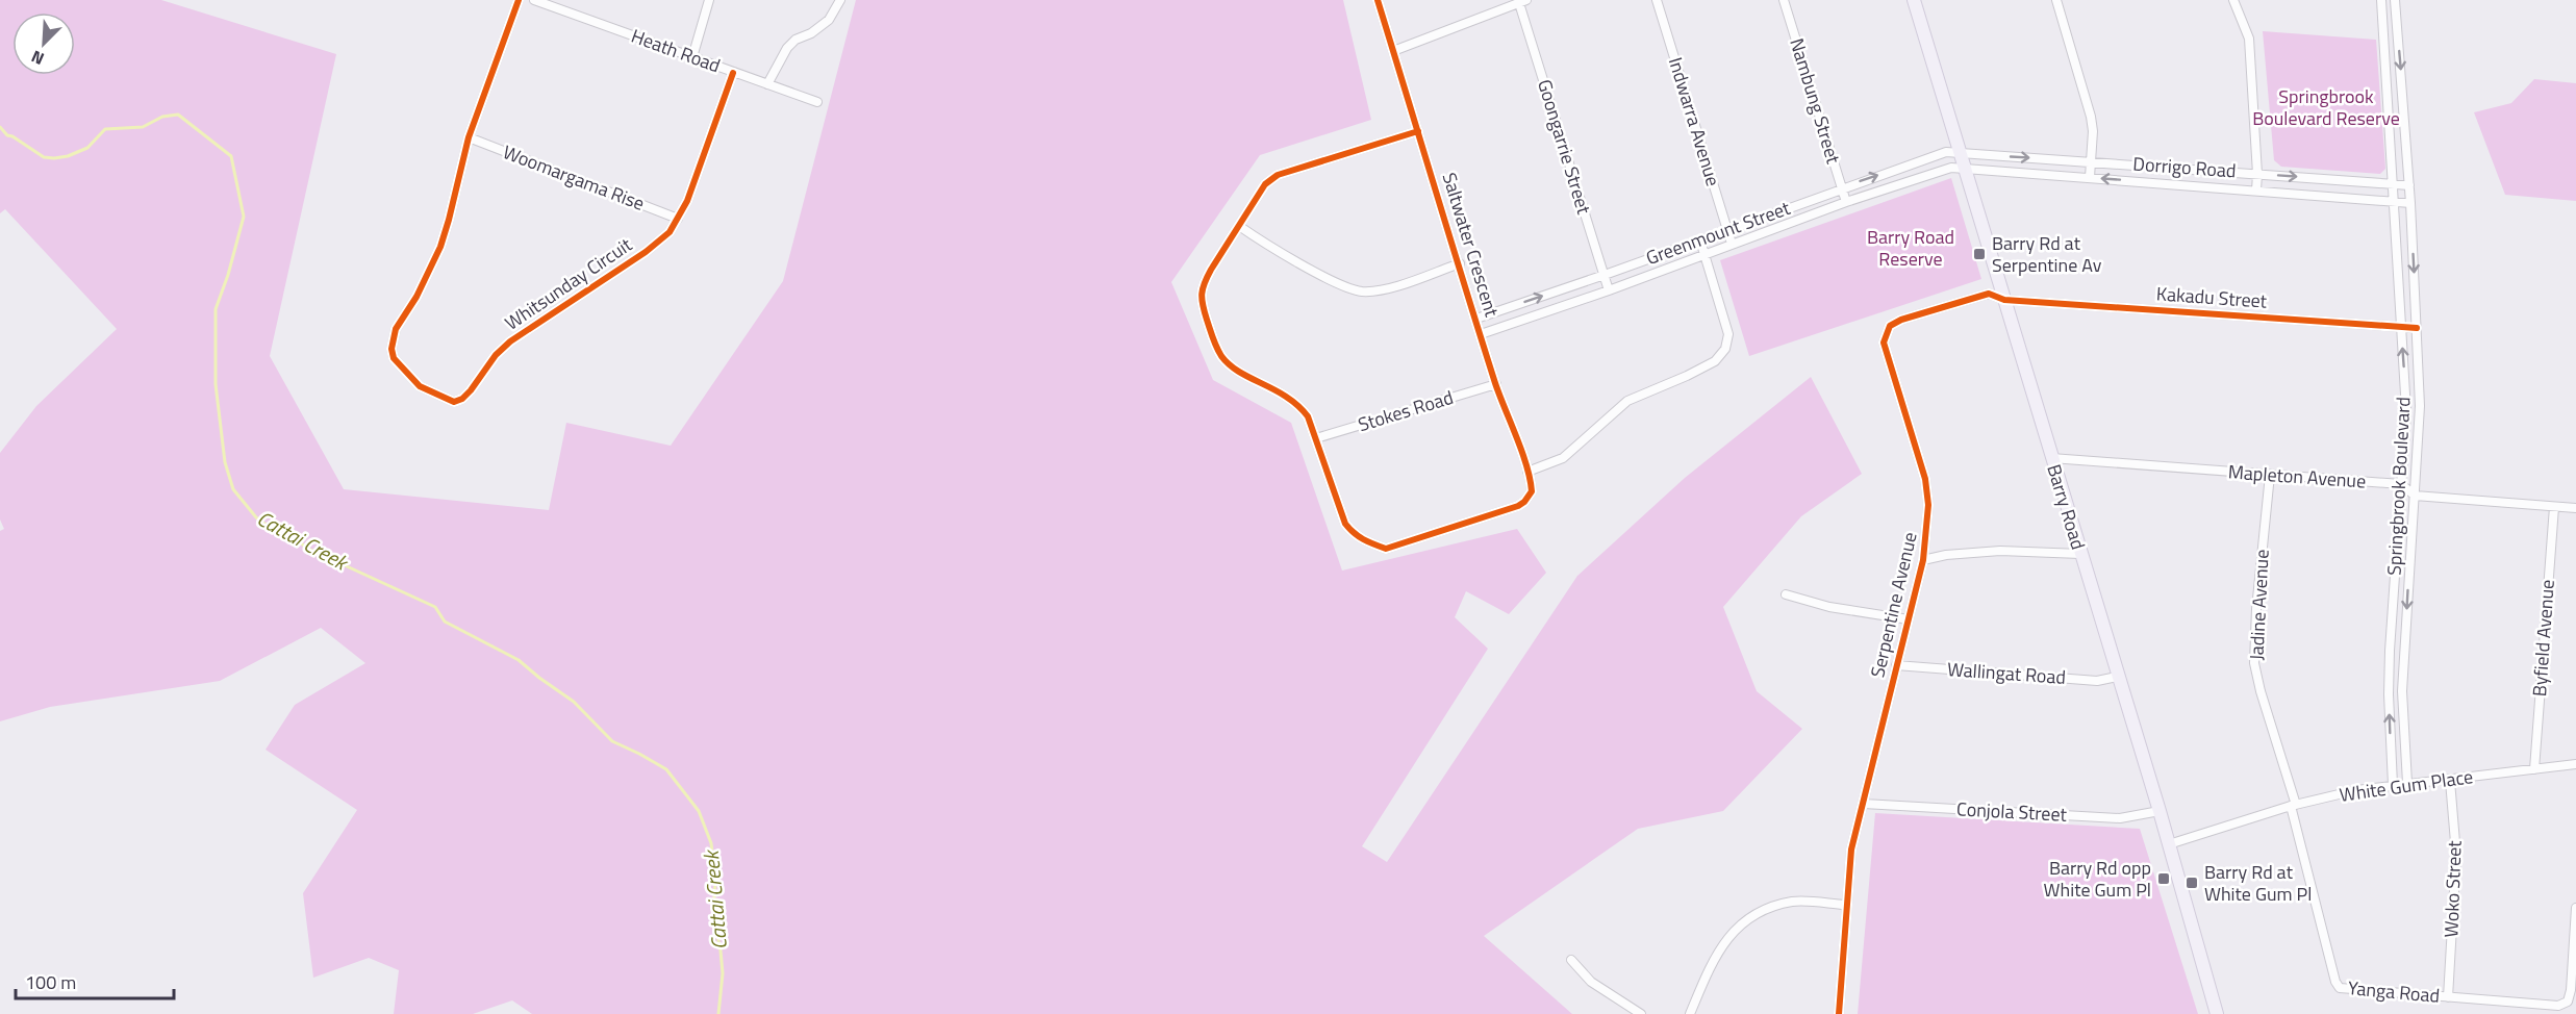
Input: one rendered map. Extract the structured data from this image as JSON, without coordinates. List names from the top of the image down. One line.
{"streets":{"street":["Heath Road","Nambung Street","Indwarra Avenue","Goongarrie Street","Dorrigo Road","Woomargama Rise","Greenmount Street","Saltwater Crescent","Whitsunday Circuit","Kakadu Street","Stokes Road","Mapleton Avenue","Springbrook Boulevard","Barry Road","Serpentine Avenue","Jadine Avenue","Byfield Avenue","Wallingat Road","White Gum Place","Conjola Street","Woko Street","Yanga Road"]},"crossings":[["Heath Road","Whitsunday Circuit"],["Nambung Street","Greenmount Street"],["Indwarra Avenue","Greenmount Street"],["Goongarrie Street","Greenmount Street"],["Dorrigo Road","Greenmount Street"],["Dorrigo Road","Springbrook Boulevard"],["Dorrigo Road","Barry Road"],["Woomargama Rise","Whitsunday Circuit"],["Greenmount Street","Saltwater Crescent"],["Greenmount Street","Barry Road"],["Saltwater Crescent","Stokes Road"],["Kakadu Street","Springbrook Boulevard"],["Kakadu Street","Barry Road"],["Kakadu Street","Serpentine Avenue"],["Mapleton Avenue","Springbrook Boulevard"],["Mapleton Avenue","Barry Road"],["Mapleton Avenue","Jadine Avenue"],["Springbrook Boulevard","White Gum Place"],["Barry Road","Serpentine Avenue"],["Barry Road","Wallingat Road"],["Barry Road","White Gum Place"],["Barry Road","Conjola Street"],["Serpentine Avenue","Wallingat Road"],["Serpentine Avenue","Conjola Street"],["Jadine Avenue","White Gum Place"],["Jadine Avenue","Yanga Road"],["Byfield Avenue","White Gum Place"],["White Gum Place","Woko Street"],["Woko Street","Yanga Road"]],"water":["Cattai Creek"],"parks":["Springbrook Boulevard Reserve","Barry Road Reserve"],"places":{"transit":["Barry Rd at Serpentine Av","Barry Rd opp White Gum Pl","Barry Rd at White Gum Pl"]},"scale_bar":"100 m","north":"bottom left"}
